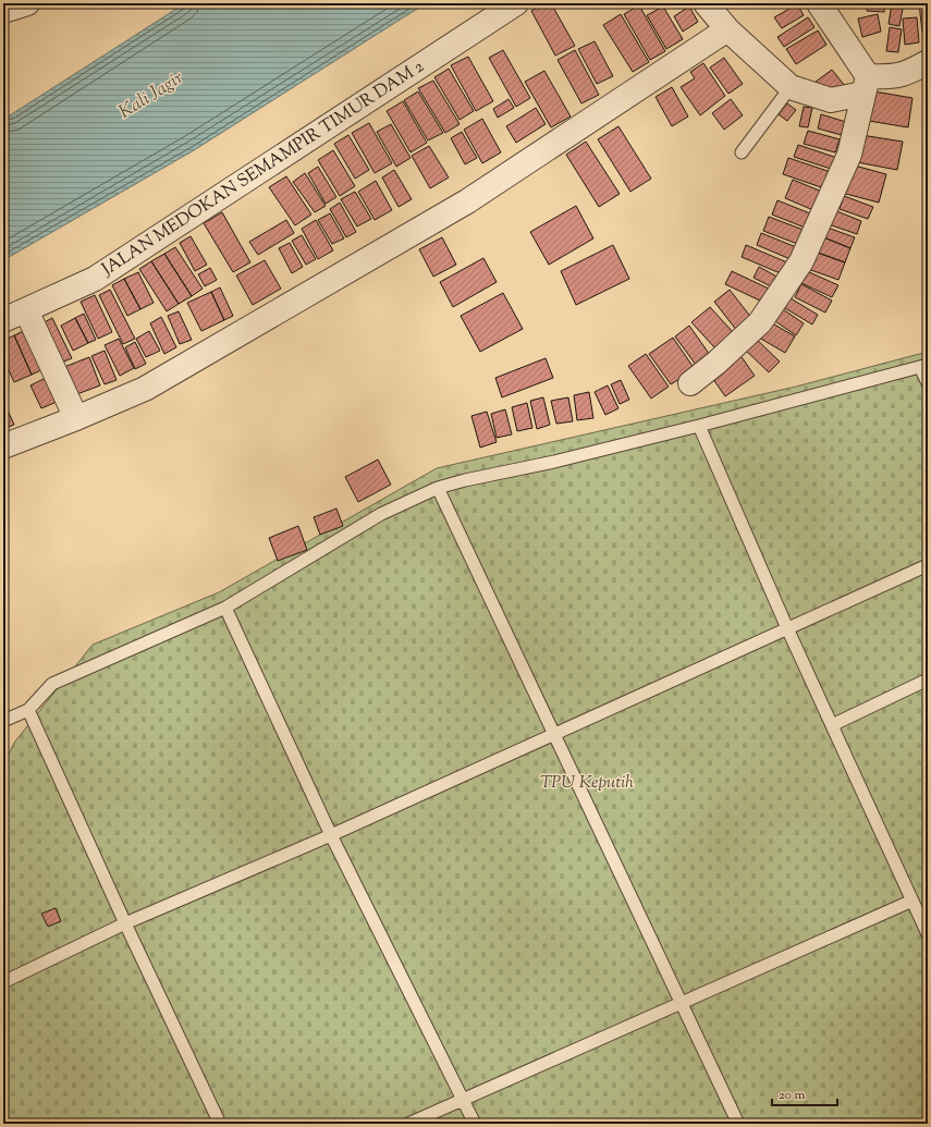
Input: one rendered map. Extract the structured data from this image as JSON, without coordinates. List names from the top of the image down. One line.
{"streets":{"street":["JALAN MEDOKAN SEMAMPIR TIMUR DAM 2"]},"water":["Kali Jagir"],"parks":["TPU Keputih"],"scale_bar":"20 m"}
